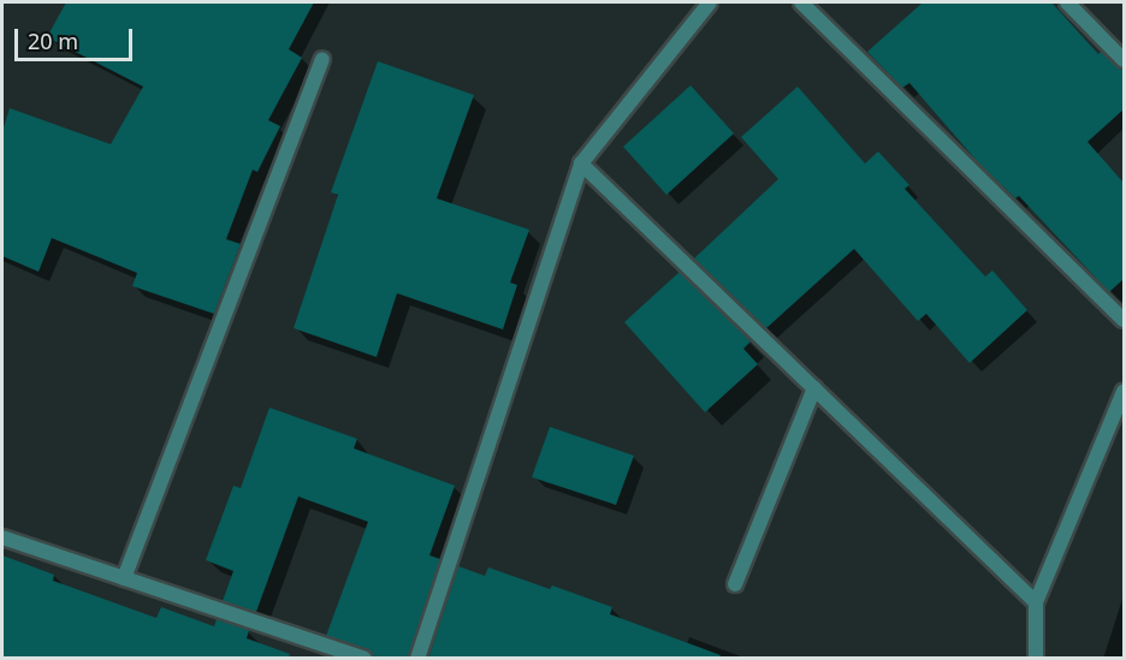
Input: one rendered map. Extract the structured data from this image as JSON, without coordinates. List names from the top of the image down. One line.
{"scale_bar":"20 m"}
